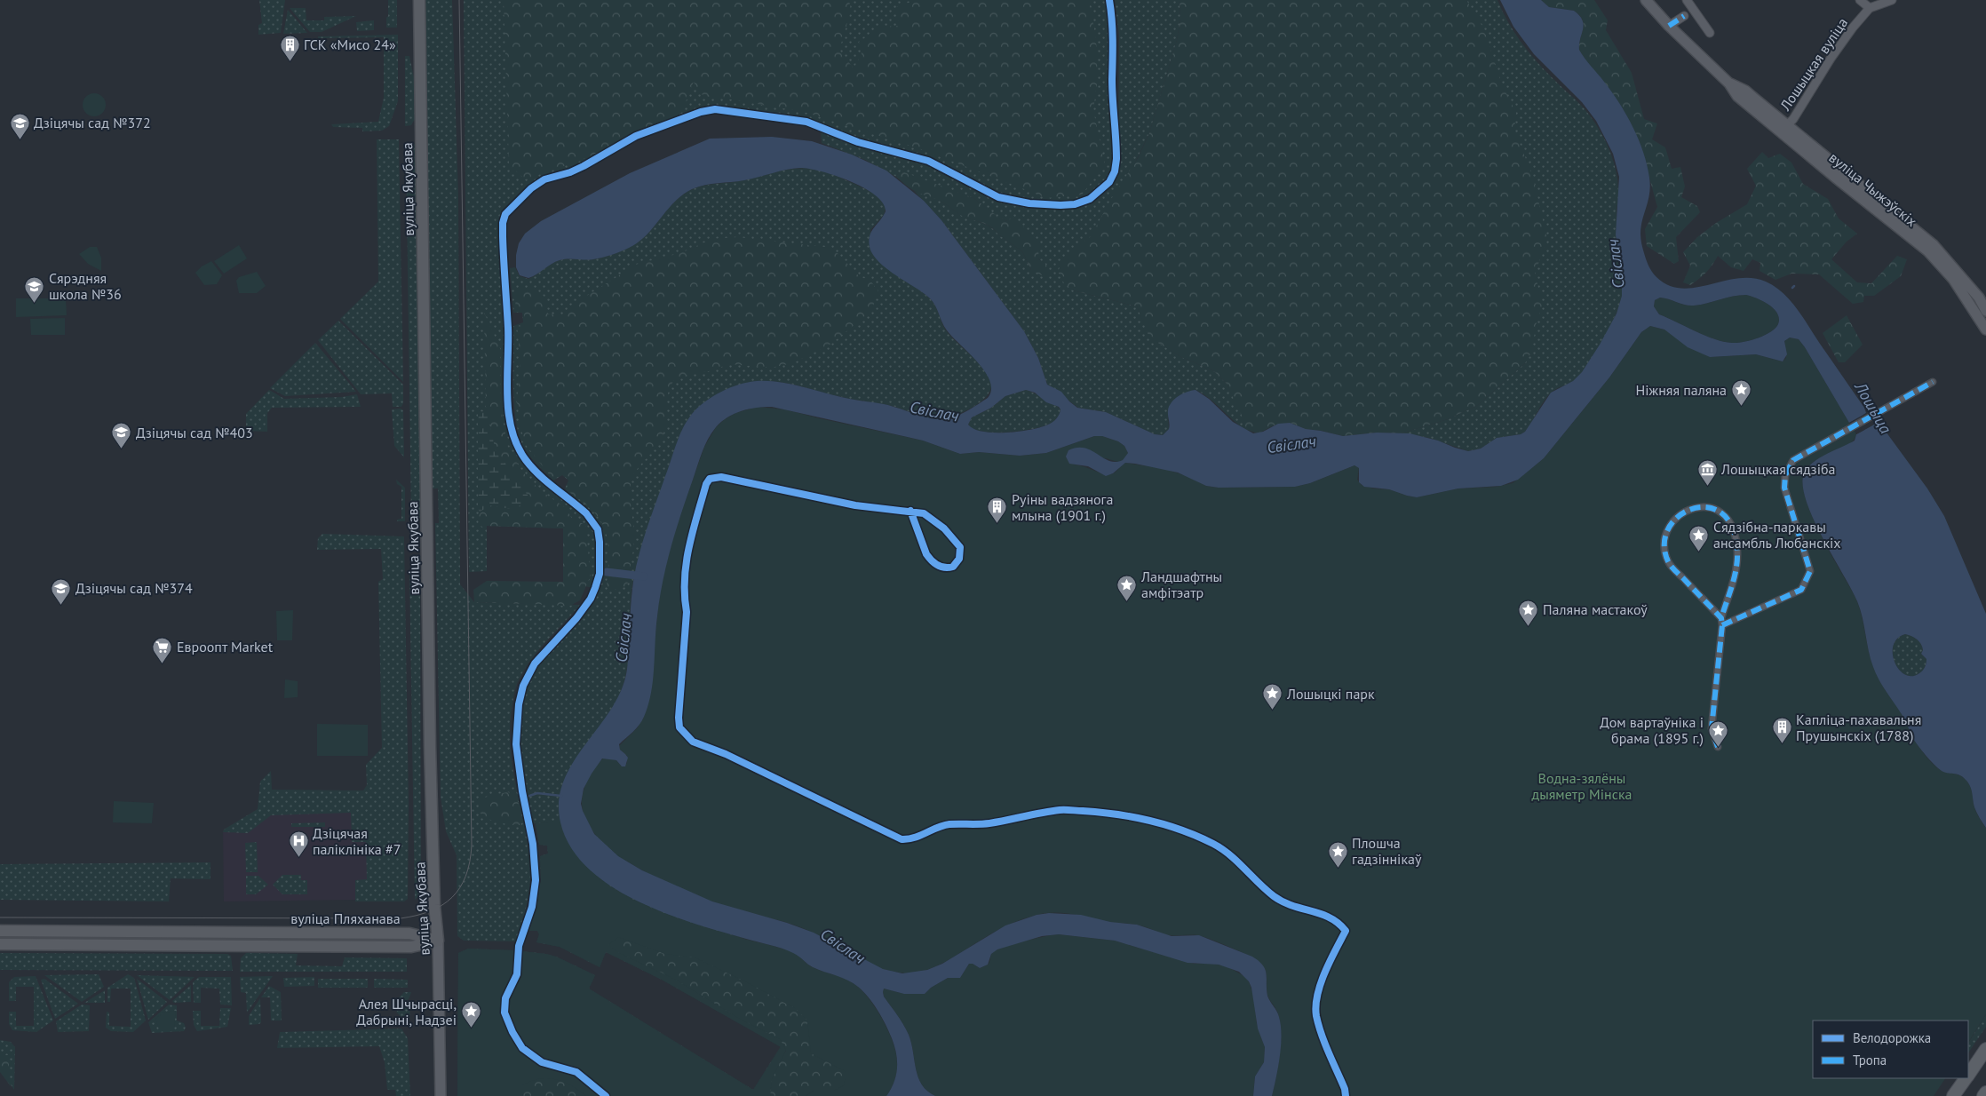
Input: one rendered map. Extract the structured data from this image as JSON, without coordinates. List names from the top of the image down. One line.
{"streets":{"main road":["вуліца Якубава","вуліца Пляханава"],"street":["Лошыцкая вуліца","вуліца Чыжэўскіх"]},"crossings":[["Лошыцкая вуліца","вуліца Чыжэўскіх"],["вуліца Якубава","вуліца Пляханава"]],"water":["Свіслач","Лошыца"],"parks":["Водна-зялёны дыяметр Мінска"],"places":{"building":["ГСК «Мисо 24»","Руіны вадзянога млына (1901 г.)","Капліца-пахавальня Прушынскіх (1788)"],"school or university":["Дзіцячы сад №372","Сярэдняя школа №36","Дзіцячы сад №403","Дзіцячы сад №374"],"place":["Ніжняя паляна","Сядзібна-паркавы ансамбль Любанскіх","Ландшафтны амфітэатр","Паляна мастакоў","Лошыцкі парк","Дом вартаўніка і брама (1895 г.)","Плошча гадзіннікаў","Алея Шчырасці, Дабрыні, Надзеі"],"museum":["Лошыцкая сядзіба"],"supermarket":["Евроопт Market"],"hospital":["Дзіцячая паліклініка #7"]},"legend":["Велодорожка","Тропа"]}
